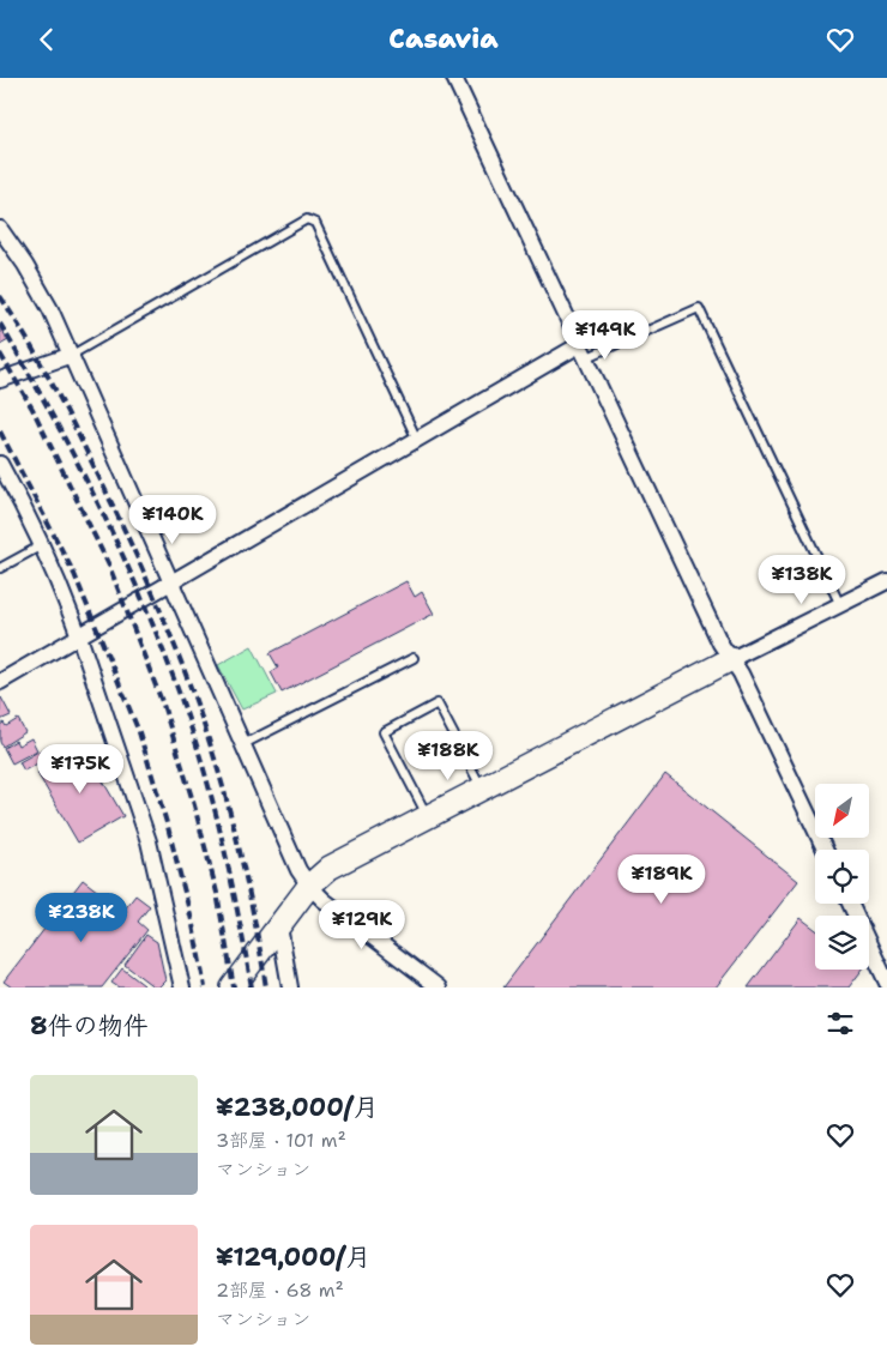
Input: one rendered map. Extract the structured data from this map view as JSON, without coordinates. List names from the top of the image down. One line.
{"north":"bottom left","page":{"header":"Casavia","price":["¥149K","¥140K","¥138K","¥188K","¥175K","¥189K","¥238K","¥129K"],"heading":"8件の物件","list":[{"name":"¥238,000/月","note":"3部屋 · 101 m² · マンション"},{"name":"¥129,000/月","note":"2部屋 · 68 m² · マンション"}]}}
